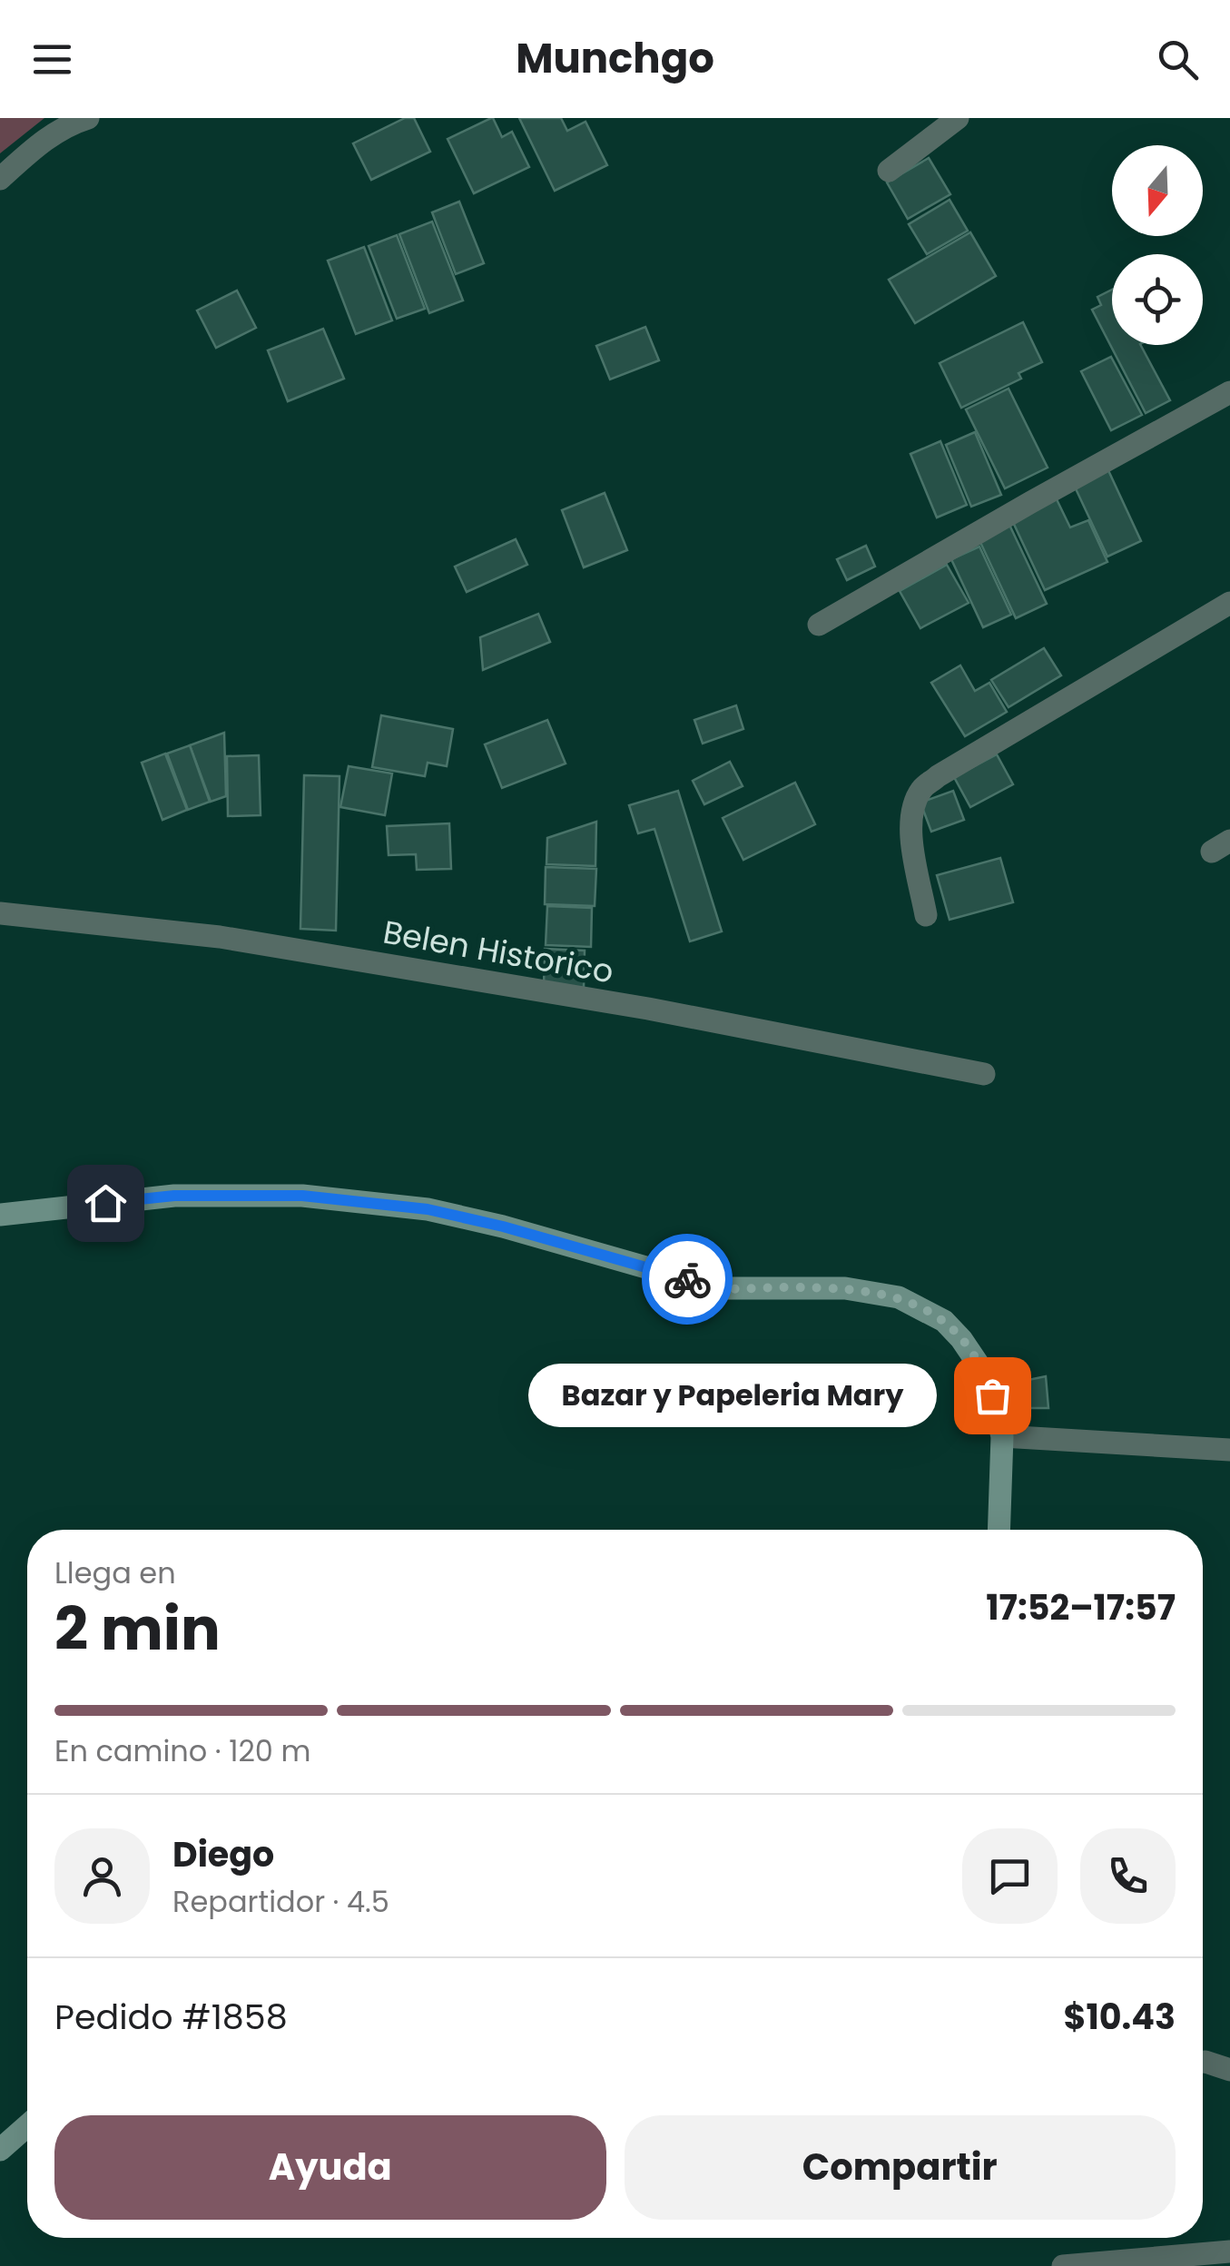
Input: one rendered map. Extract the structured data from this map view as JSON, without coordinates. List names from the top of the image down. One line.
{"streets":{"street":["Belen Historico"]},"places":["Bazar y Papeleria Mary"],"north":"bottom","page":{"header":"Munchgo","bubble":"Bazar y Papeleria Mary","heading":["2 min","Llega en","17:52–17:57"],"panel":["Diego","Repartidor · 4.5","Pedido #1858","$10.43"],"bar":"En camino · 120 m","buttons":["Ayuda","Compartir"]}}
